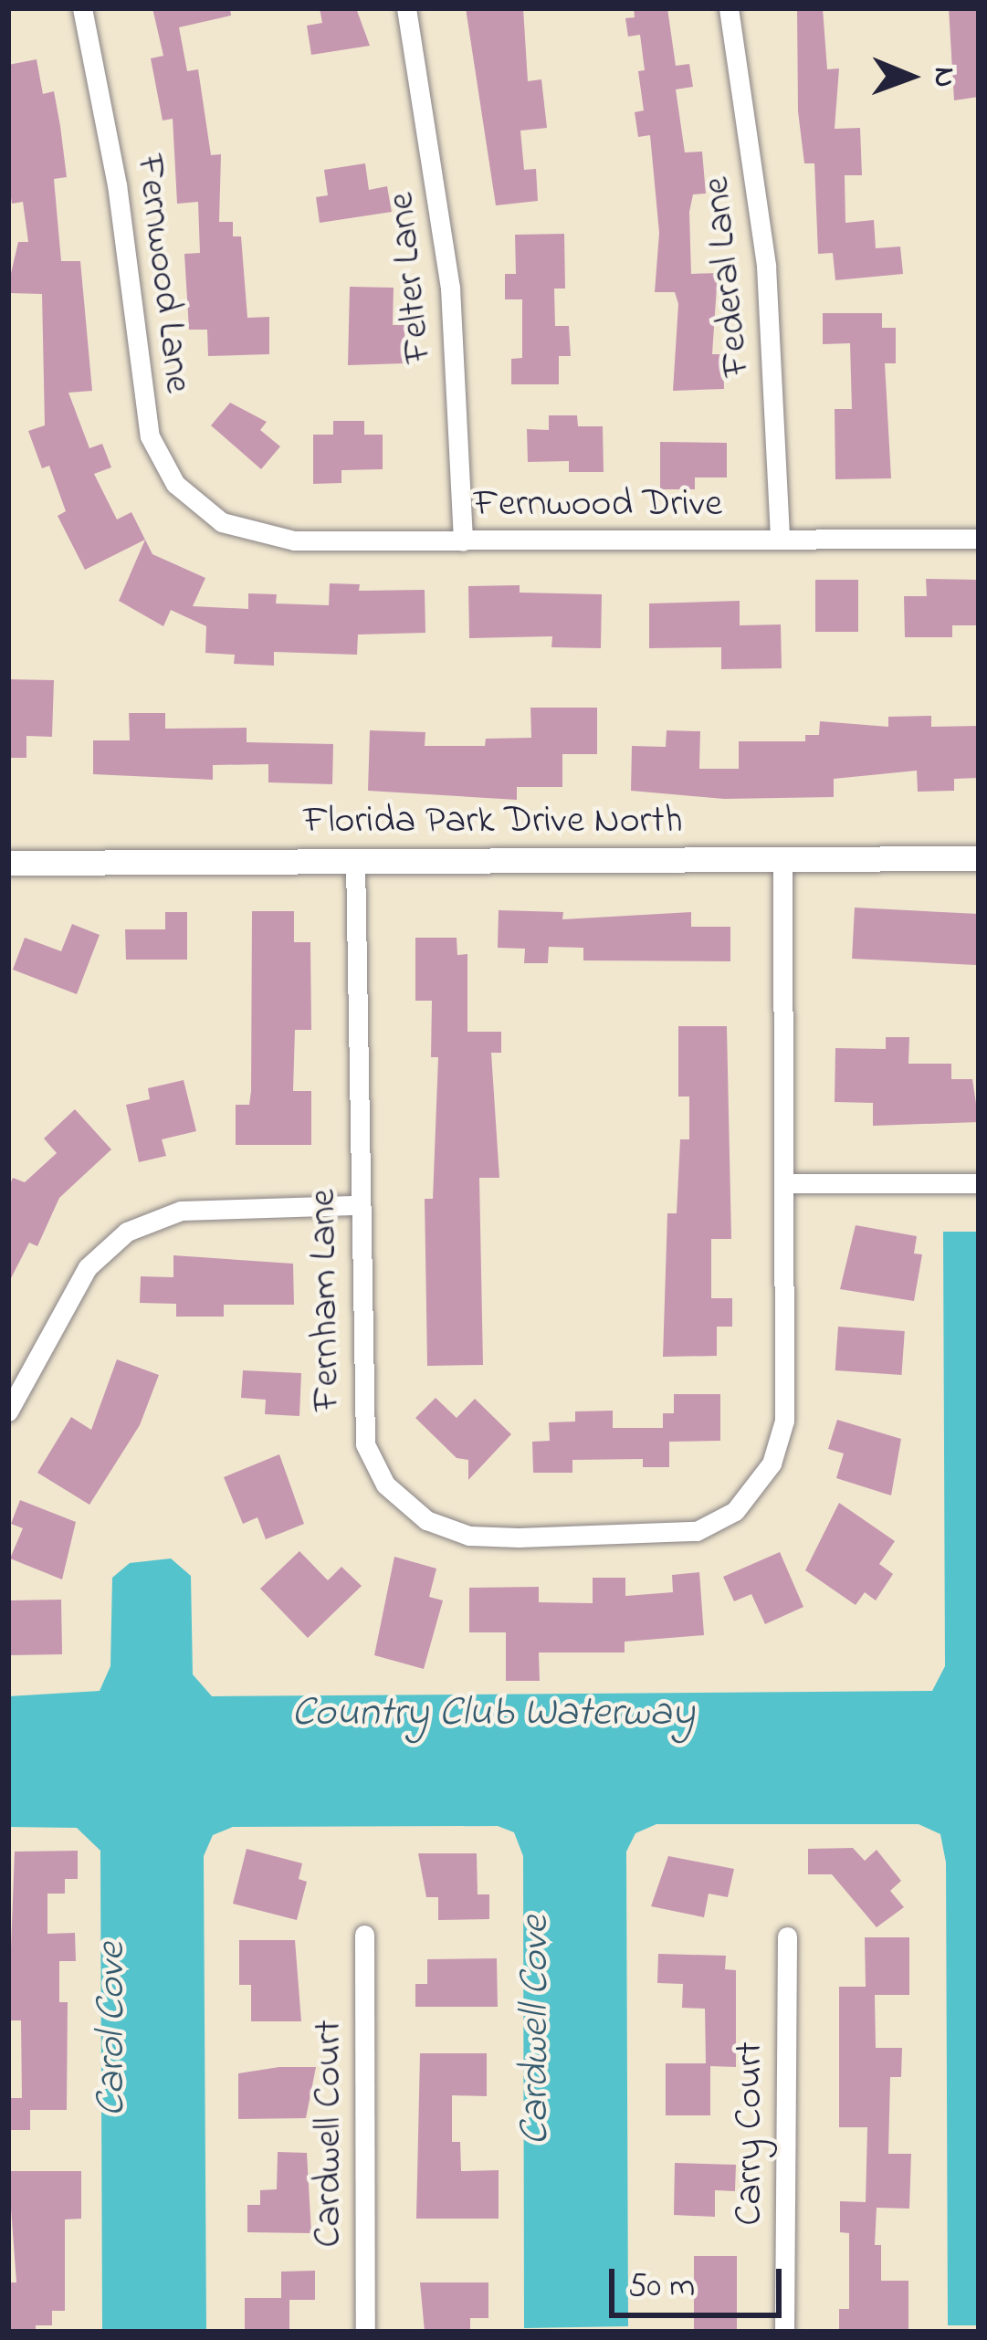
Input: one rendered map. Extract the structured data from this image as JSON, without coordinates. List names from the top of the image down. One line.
{"streets":{"street":["Fernwood Lane","Federal Lane","Felter Lane","Fernwood Drive","Florida Park Drive North","Fernham Lane","Cardwell Court","Carry Court"]},"crossings":[["Fernwood Lane","Fernwood Drive"],["Federal Lane","Fernwood Drive"],["Felter Lane","Fernwood Drive"],["Florida Park Drive North","Fernham Lane"]],"water":["Country Club Waterway","Carol Cove","Cardwell Cove"],"scale_bar":"50 m","north":"right"}
